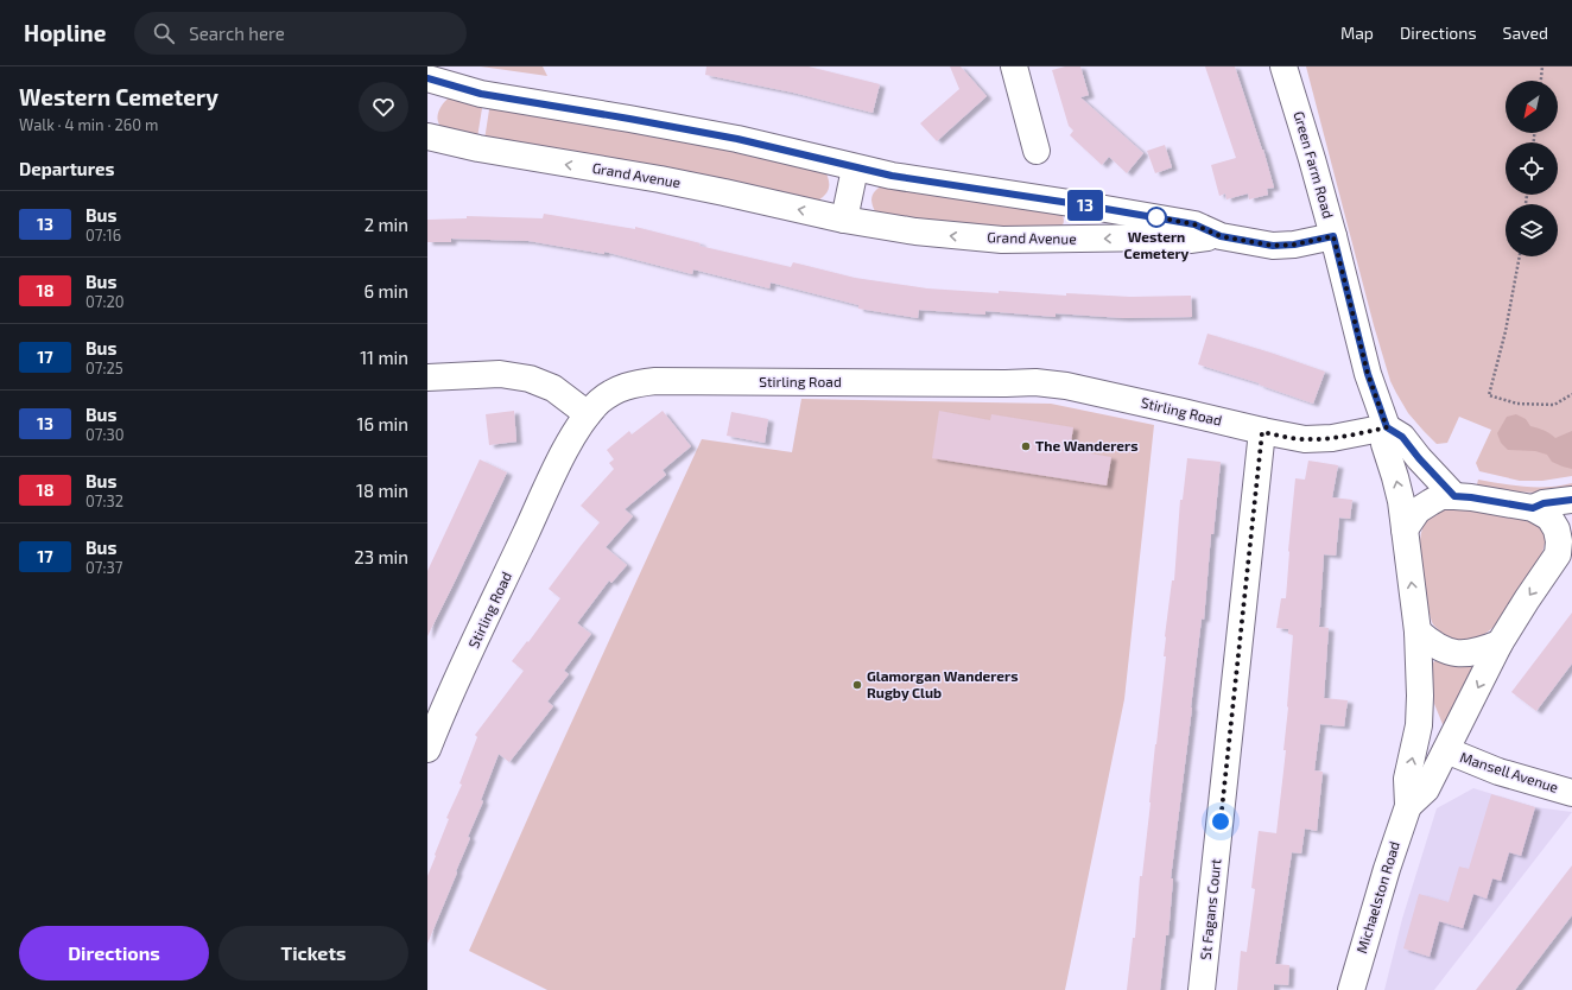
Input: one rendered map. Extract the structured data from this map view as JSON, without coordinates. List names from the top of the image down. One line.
{"streets":{"street":["Green Farm Road","Grand Avenue","Stirling Road","Mansell Avenue","Michaelston Road","St Fagans Court"]},"crossings":[["Green Farm Road","Grand Avenue"],["Green Farm Road","Stirling Road"],["Green Farm Road","Michaelston Road"],["Stirling Road","St Fagans Court"],["Mansell Avenue","Michaelston Road"]],"one_way":["Green Farm Road"],"places":["Western Cemetery","The Wanderers","Glamorgan Wanderers Rugby Club"],"lines":["bus line 13"],"north":"bottom left","page":{"header":"Hopline","search":"Search here","nav":["Map","Directions","Saved"],"heading":[["Western Cemetery","Walk · 4 min · 260 m"],"Departures"],"on_map":"13","list":[{"mark":"13","name":"Bus","note":"07:16","value":"2 min"},{"mark":"18","name":"Bus","note":"07:20","value":"6 min"},{"mark":"17","name":"Bus","note":"07:25","value":"11 min"},{"mark":"13","name":"Bus","note":"07:30","value":"16 min"},{"mark":"18","name":"Bus","note":"07:32","value":"18 min"},{"mark":"17","name":"Bus","note":"07:37","value":"23 min"}],"buttons":["Directions","Tickets"]}}
